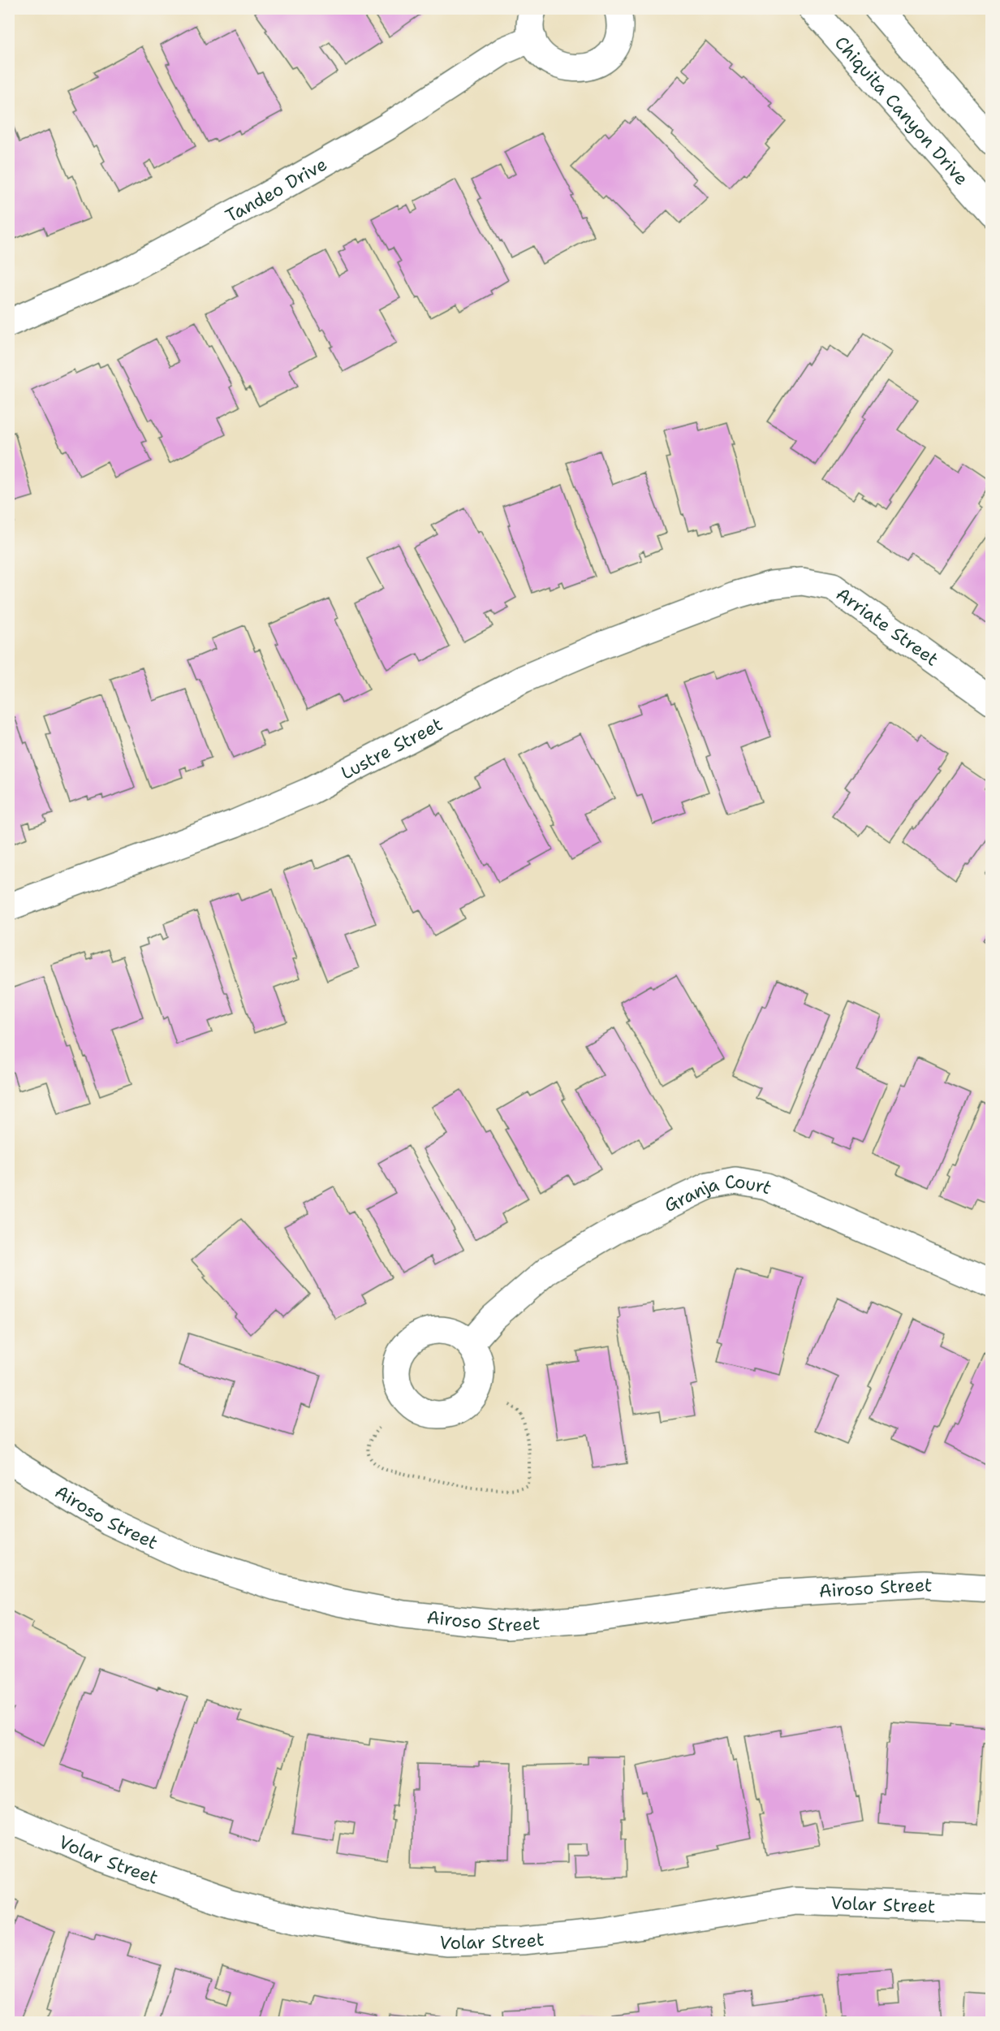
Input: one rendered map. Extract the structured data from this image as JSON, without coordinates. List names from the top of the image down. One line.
{"streets":{"street":["Chiquita Canyon Drive","Tandeo Drive","Arriate Street","Lustre Street","Granja Court","Airoso Street","Volar Street"]},"crossings":[["Arriate Street","Lustre Street"]]}
